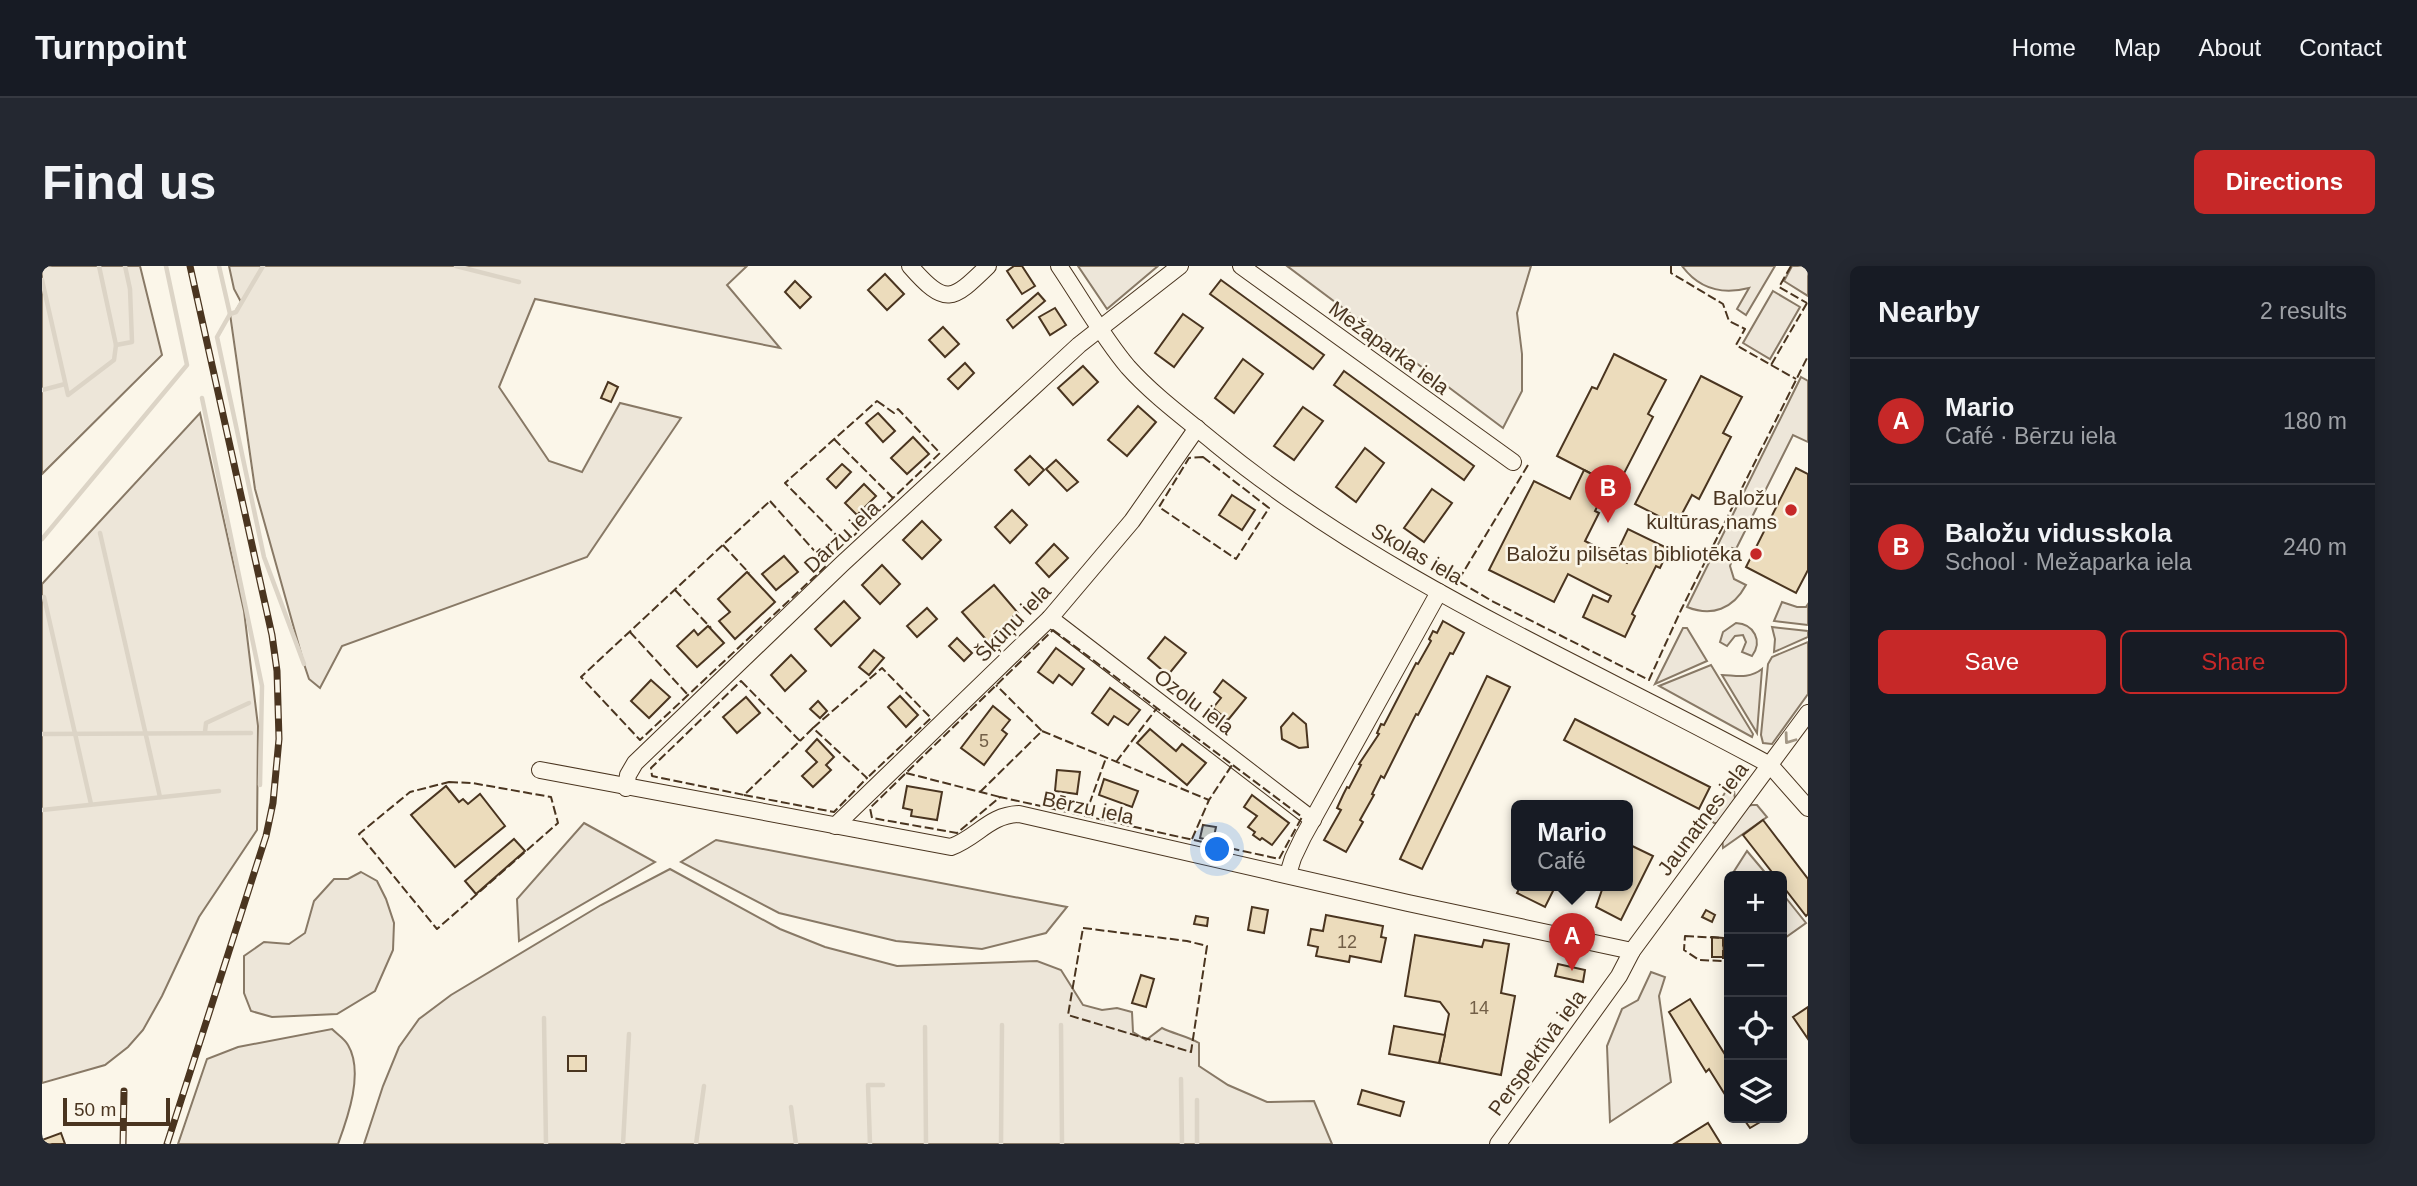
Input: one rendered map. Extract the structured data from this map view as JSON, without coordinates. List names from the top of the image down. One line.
{"streets":{"street":["Mežaparka iela","Dārzu iela","Skolas iela","Šķūņu iela","Ozolu iela","Bērzu iela","Jaunatnes iela","Perspektīvā iela"]},"crossings":[["Dārzu iela","Skolas iela"],["Dārzu iela","Bērzu iela"],["Skolas iela","Šķūņu iela"],["Skolas iela","Jaunatnes iela"],["Šķūņu iela","Ozolu iela"],["Šķūņu iela","Bērzu iela"],["Bērzu iela","Jaunatnes iela"],["Bērzu iela","Perspektīvā iela"],["Jaunatnes iela","Perspektīvā iela"]],"places":["Baložu kultūras nams","Baložu pilsētas bibliotēka"],"house_numbers":["5","12","14"],"scale_bar":"50 m","page":{"header":"Turnpoint","nav":["Home","Map","About","Contact"],"buttons":["Directions",["Save","Share"]],"title":"Find us","heading":["Nearby","2 results"],"list":[{"mark":"A","name":"Mario","note":"Café · Bērzu iela","value":"180 m"},{"mark":"B","name":"Baložu vidusskola","note":"School · Mežaparka iela","value":"240 m"}],"pins":["B","A"],"popup":["Mario","Café"],"map_buttons":["+","−"],"scale":"50 m"}}
